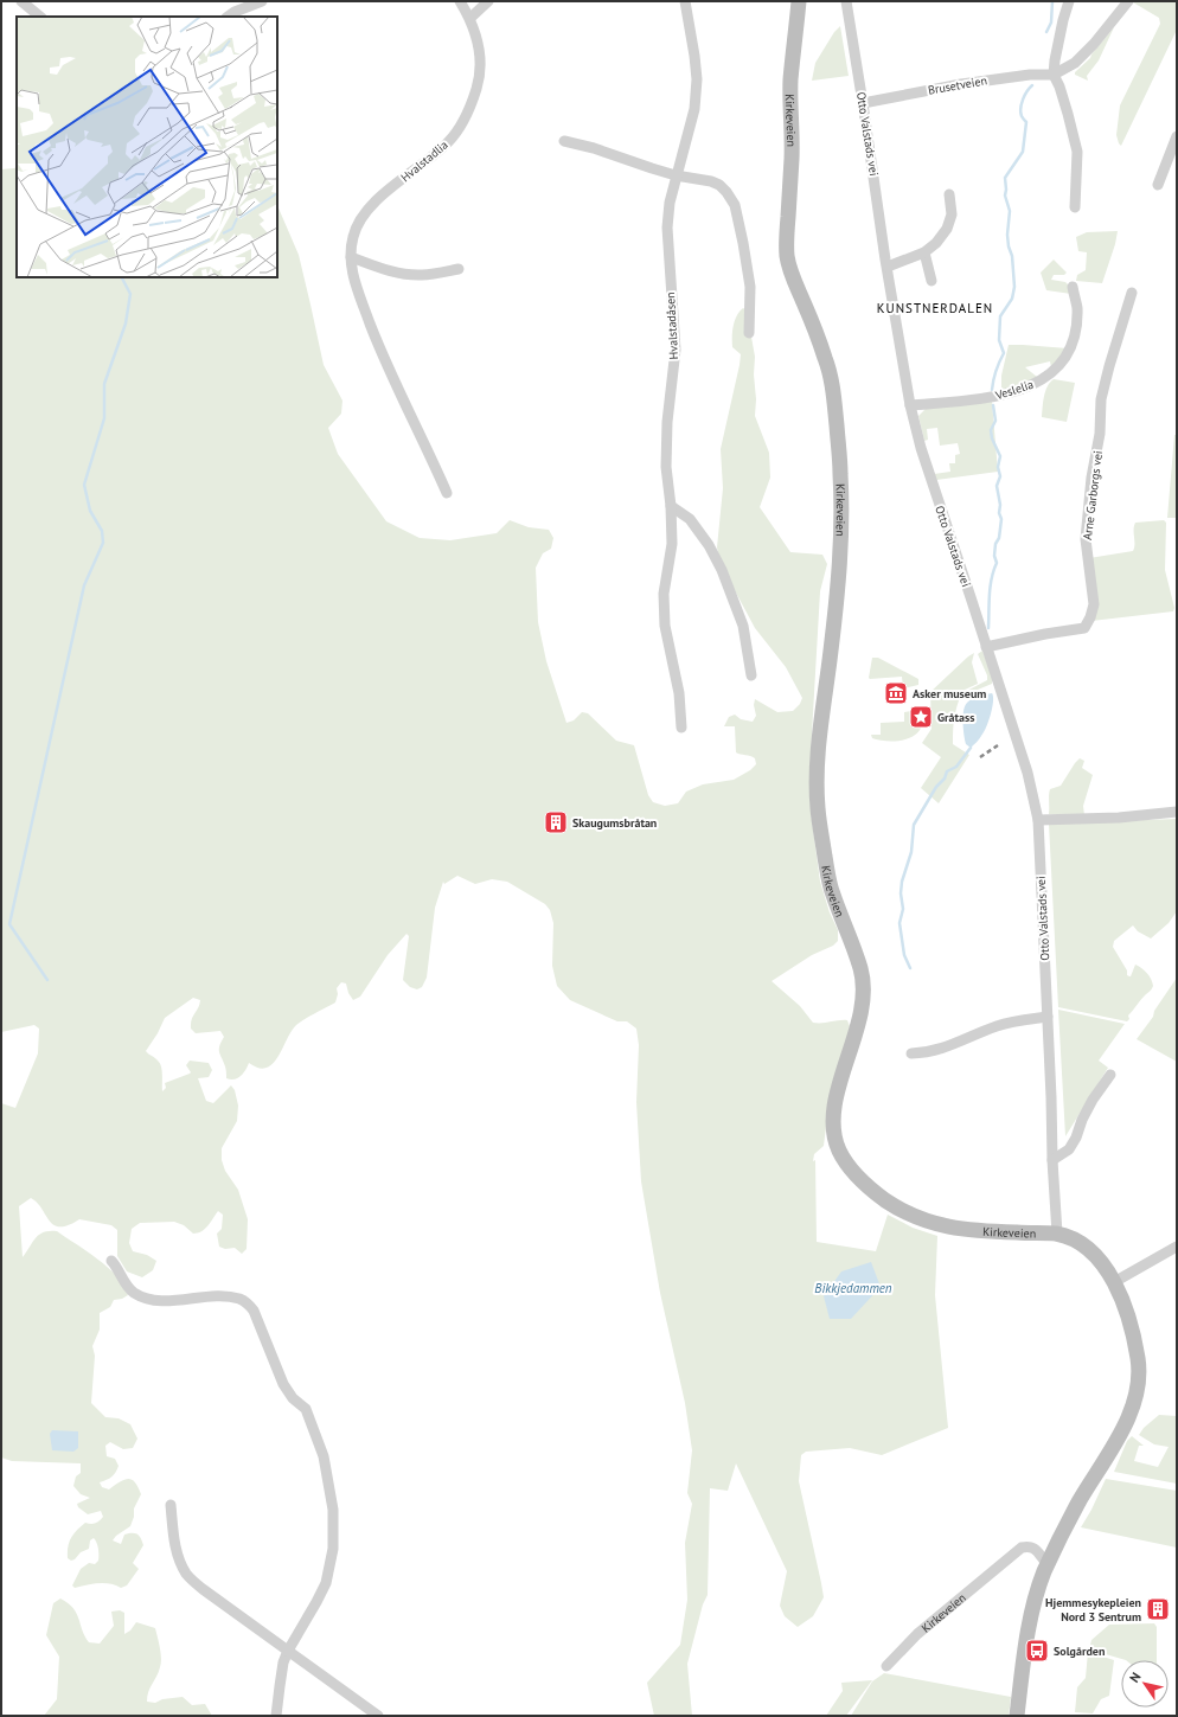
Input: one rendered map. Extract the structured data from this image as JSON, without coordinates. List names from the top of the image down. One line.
{"streets":{"main road":["Kirkeveien"],"street":["Brusetveien","Otto Valstads vei","Hvalstadlia","Hvalstadåsen","Veslelia","Arne Garborgs vei"]},"crossings":[["Brusetveien","Otto Valstads vei"],["Kirkeveien","Otto Valstads vei"],["Otto Valstads vei","Veslelia"],["Otto Valstads vei","Arne Garborgs vei"]],"districts":["KUNSTNERDALEN"],"water":["Bikkjedammen"],"places":{"museum":["Asker museum"],"place":["Gråtass"],"building":["Skaugumsbråtan","Hjemmesykepleien Nord 3 Sentrum"],"bus stop":["Solgården"]},"north":"top left"}
